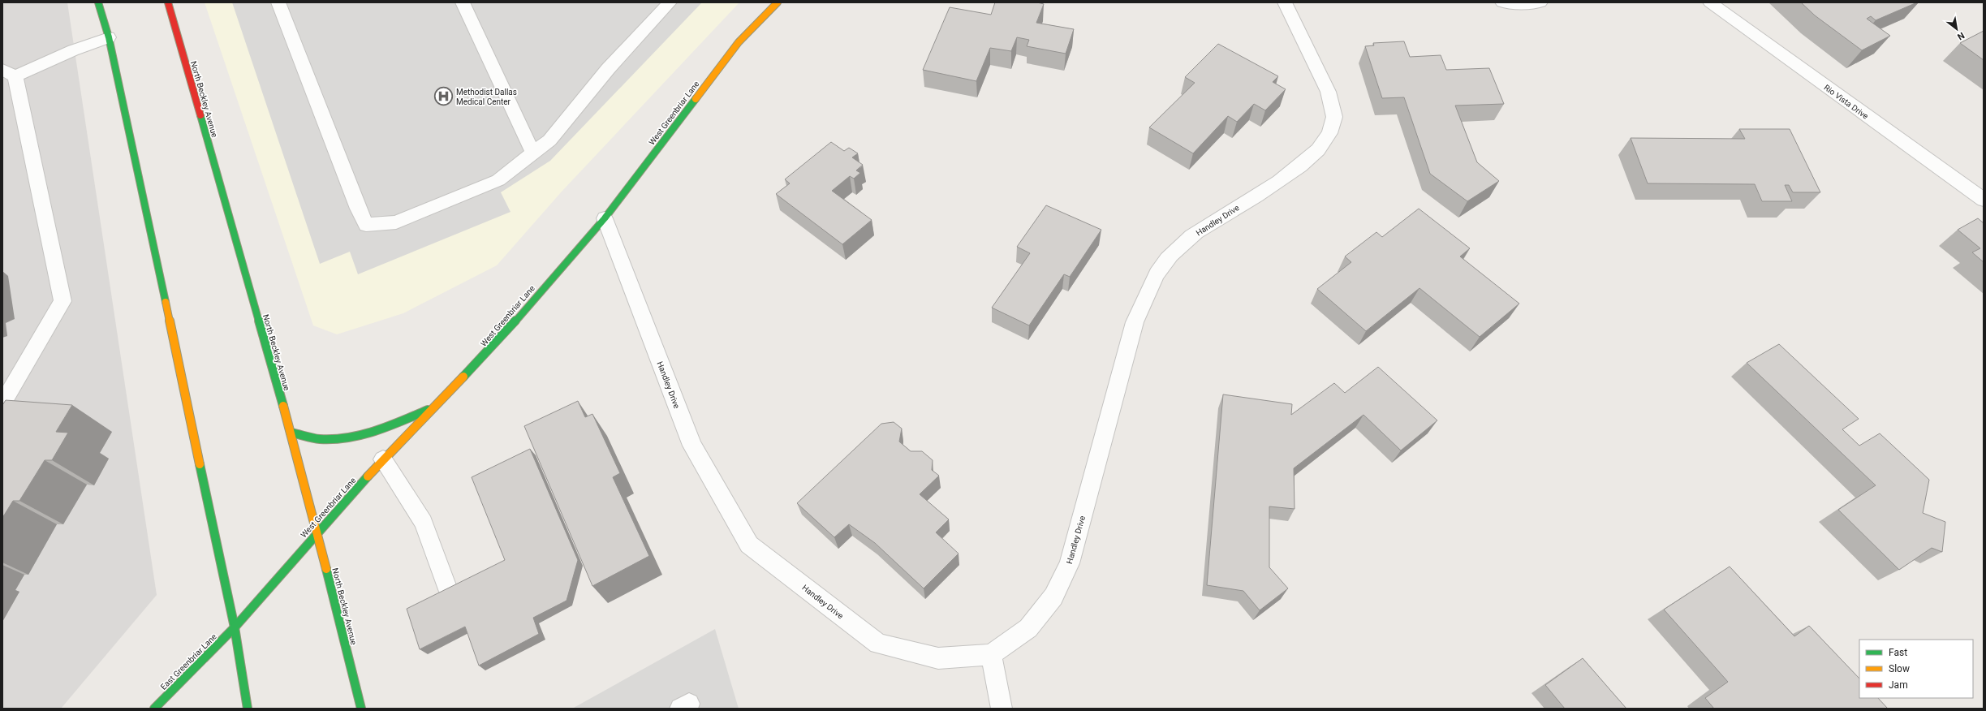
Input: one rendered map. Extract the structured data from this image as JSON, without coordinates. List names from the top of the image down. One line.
{"streets":{"main road":["North Beckley Avenue","West Greenbriar Lane","East Greenbriar Lane"],"street":["Rio Vista Drive","Handley Drive"]},"crossings":[["North Beckley Avenue","West Greenbriar Lane"],["West Greenbriar Lane","Handley Drive"],["West Greenbriar Lane","East Greenbriar Lane"]],"places":{"hospital":["Methodist Dallas Medical Center"]},"legend":["Fast","Slow","Jam"],"north":"bottom right"}
